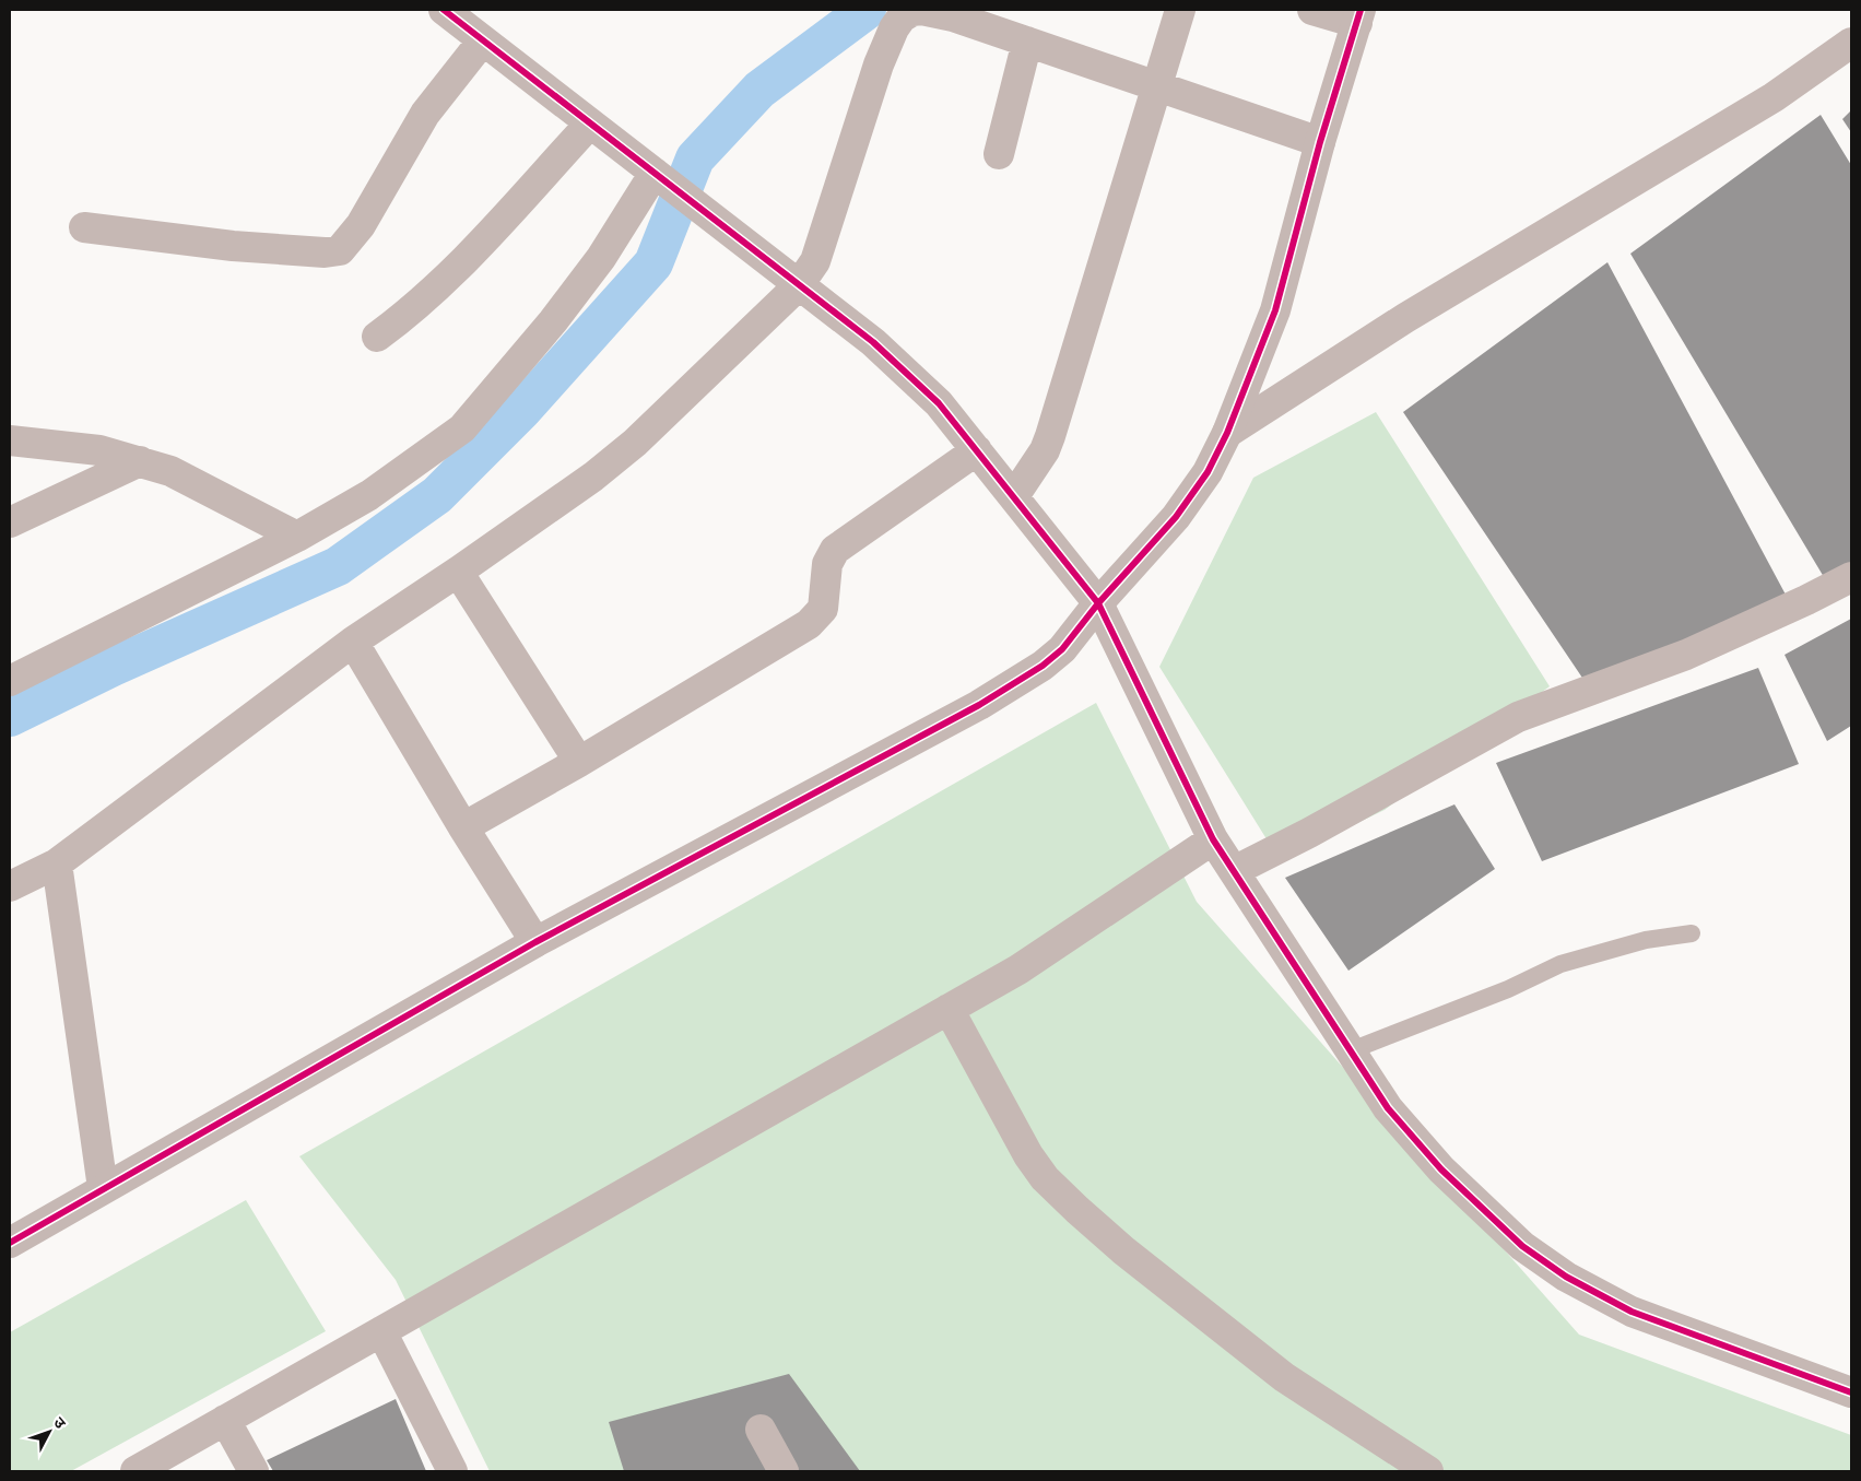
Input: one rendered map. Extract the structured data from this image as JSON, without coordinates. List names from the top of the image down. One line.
{"north":"top right"}
